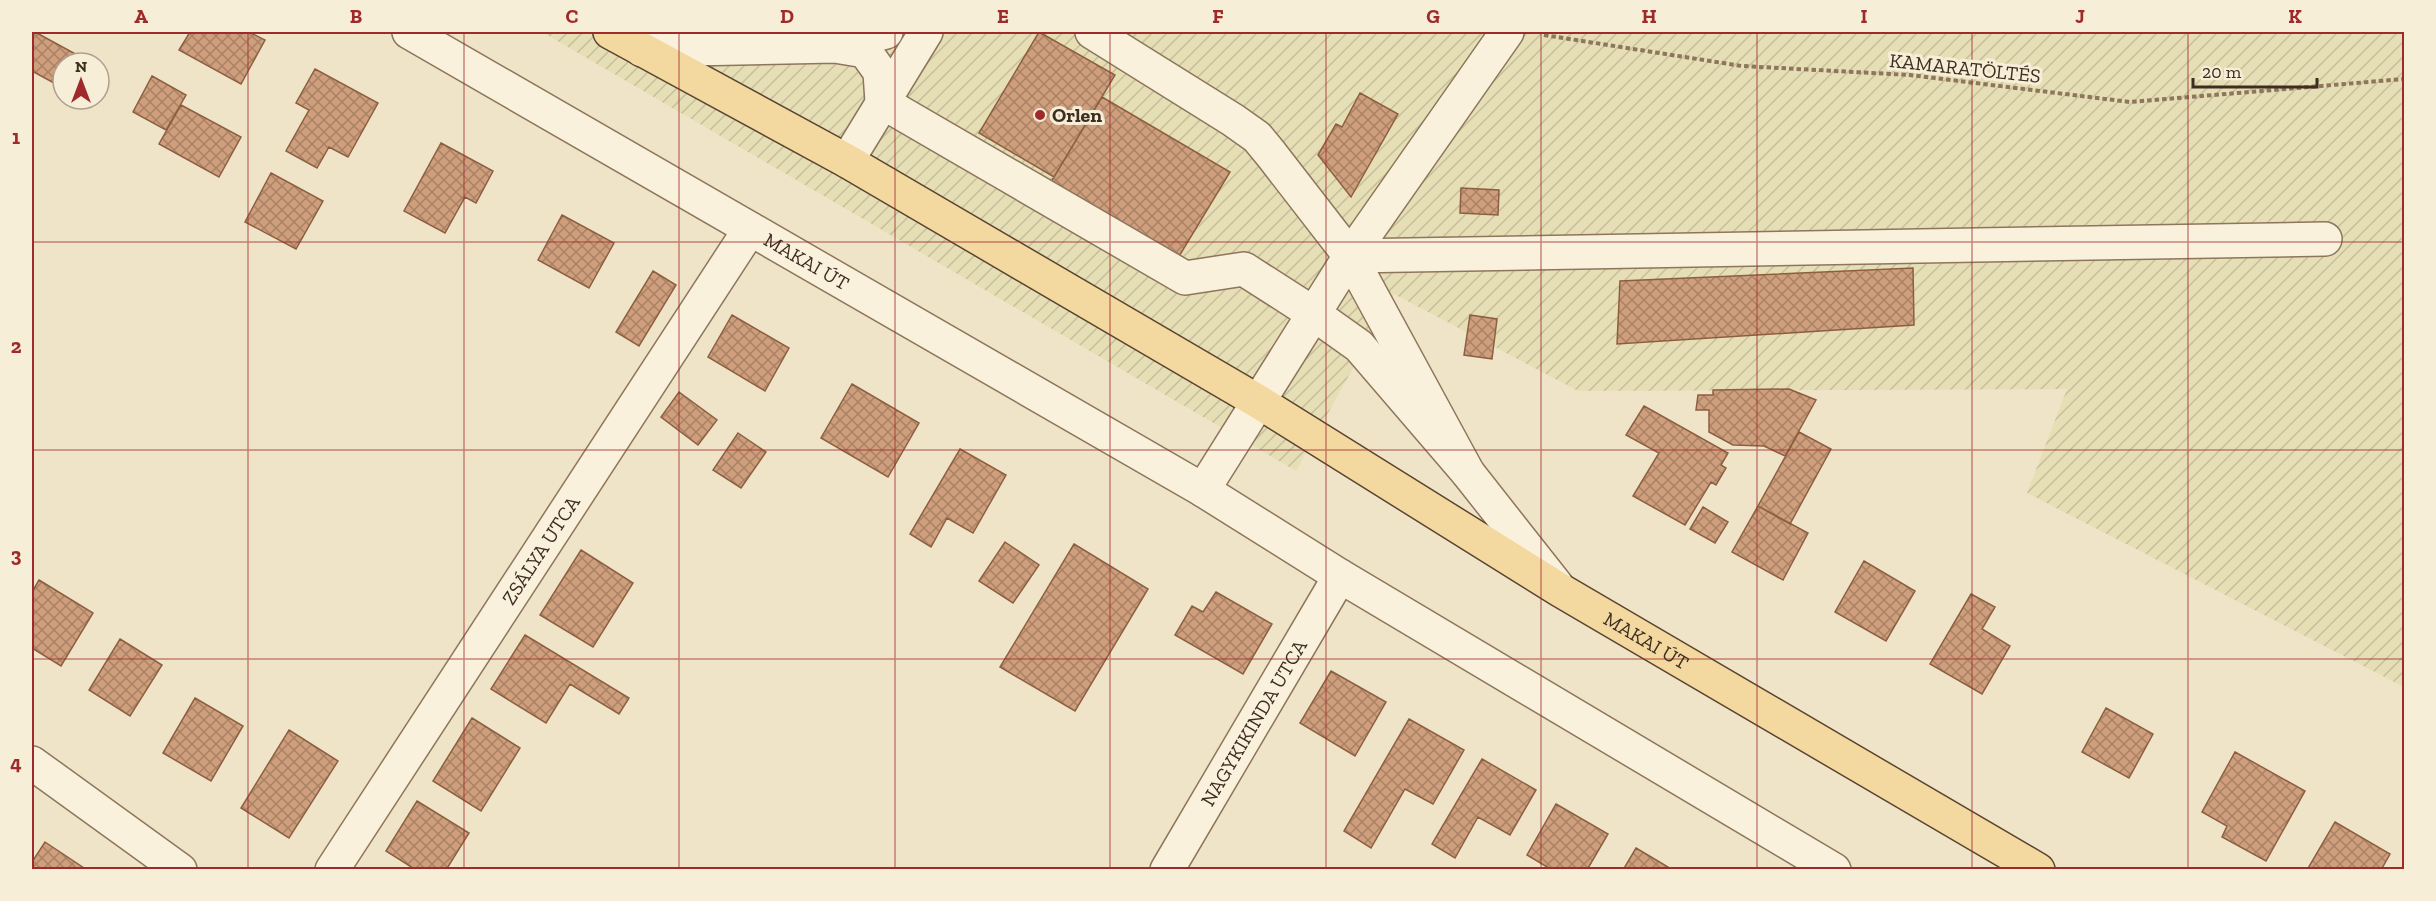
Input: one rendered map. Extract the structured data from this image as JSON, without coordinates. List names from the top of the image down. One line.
{"streets":{"main road":["MAKAI ÚT"],"street":["ZSÁLYA UTCA","NAGYKIKINDA UTCA"],"path":["KAMARATÖLTÉS"]},"crossings":[["MAKAI ÚT","ZSÁLYA UTCA"],["MAKAI ÚT","NAGYKIKINDA UTCA"]],"places":["Orlen"],"scale_bar":"20 m","north":"top","grid":{"columns":["A","B","C","D","E","F","G","H","I","J","K"],"rows":["1","2","3","4"]}}
